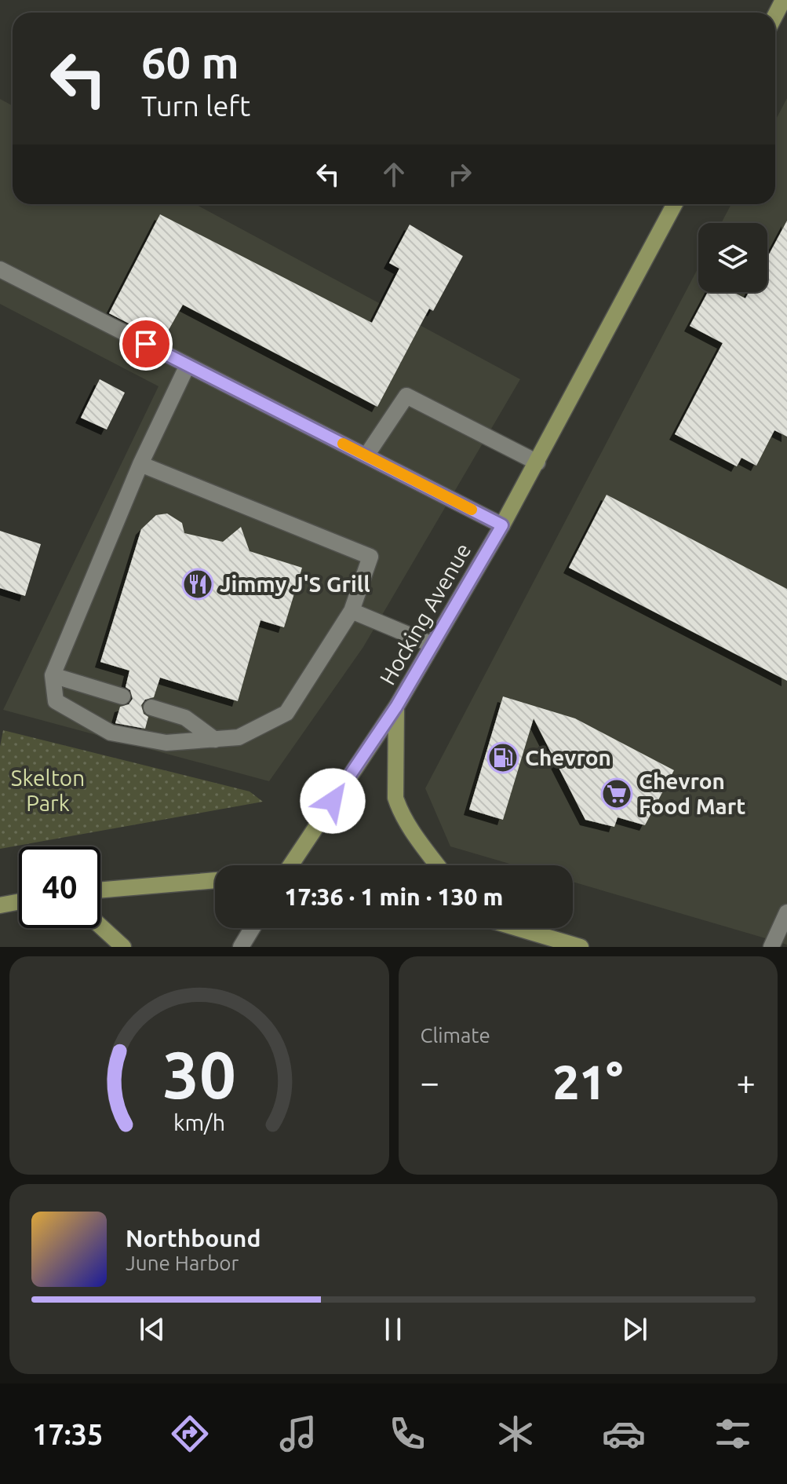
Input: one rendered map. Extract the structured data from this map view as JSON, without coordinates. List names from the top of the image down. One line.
{"streets":{"street":["Hocking Avenue"]},"parks":["Skelton Park"],"places":{"restaurant":["Jimmy J'S Grill"],"fuel station":["Chevron"],"supermarket":["Chevron Food Mart"]},"page":{"turn":["60 m","Turn left"],"limit":"40","trip":"17:36 · 1 min · 130 m","tile":"Climate","heat":["−","21°","+"],"song":["Northbound","June Harbor"],"tabs":"17:35","gauge":["30","km/h"]}}
